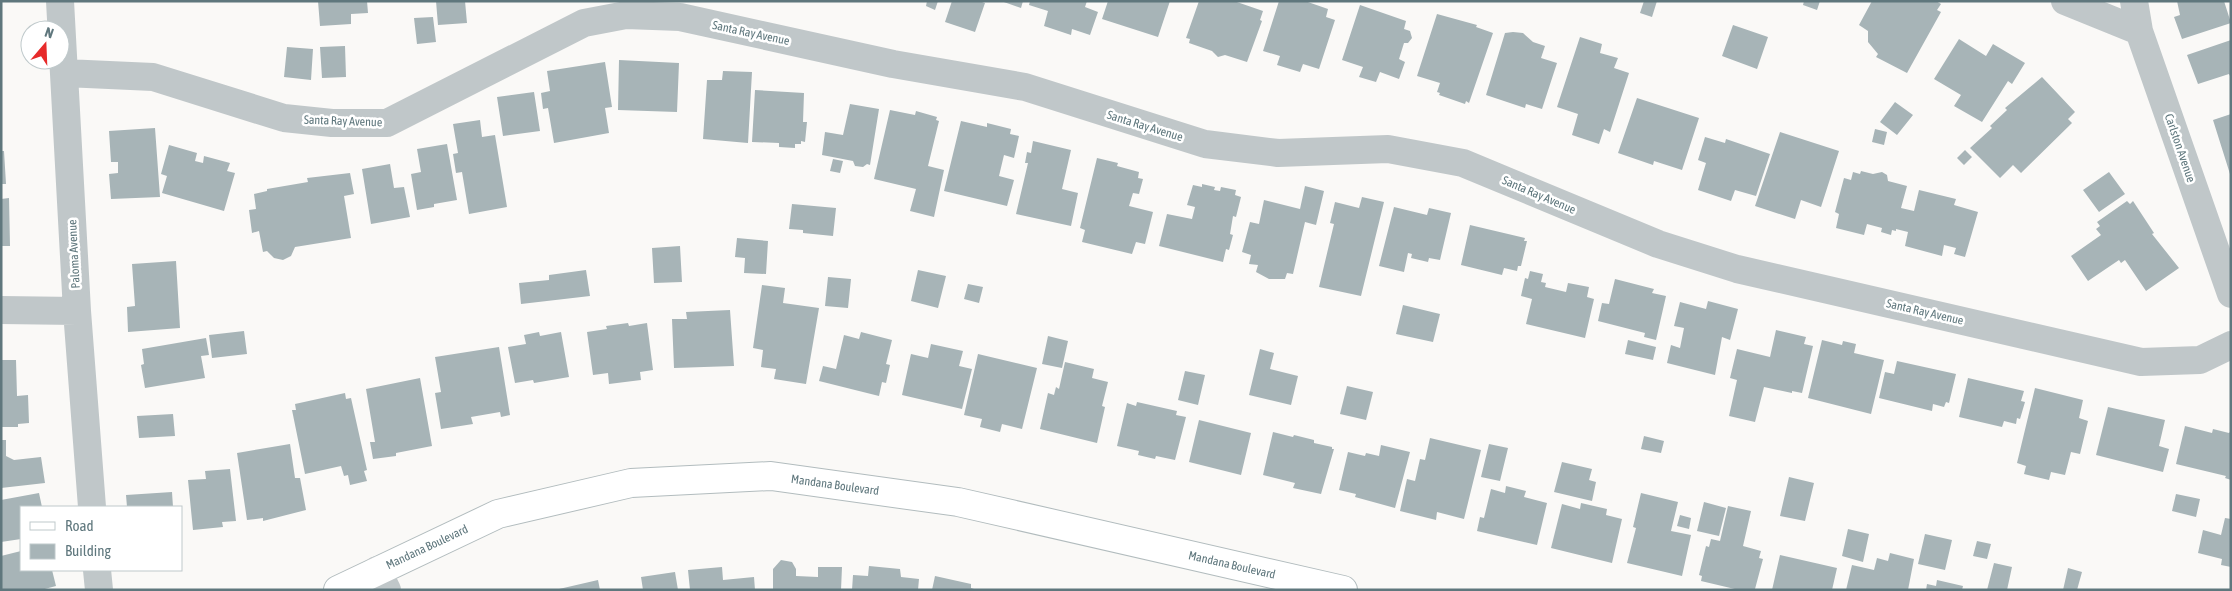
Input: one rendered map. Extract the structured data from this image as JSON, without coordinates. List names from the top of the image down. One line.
{"streets":{"street":["Santa Ray Avenue","Carlston Avenue","Paloma Avenue","Mandana Boulevard"]},"crossings":[["Santa Ray Avenue","Paloma Avenue"]],"legend":["Road","Building"],"north":"top"}
